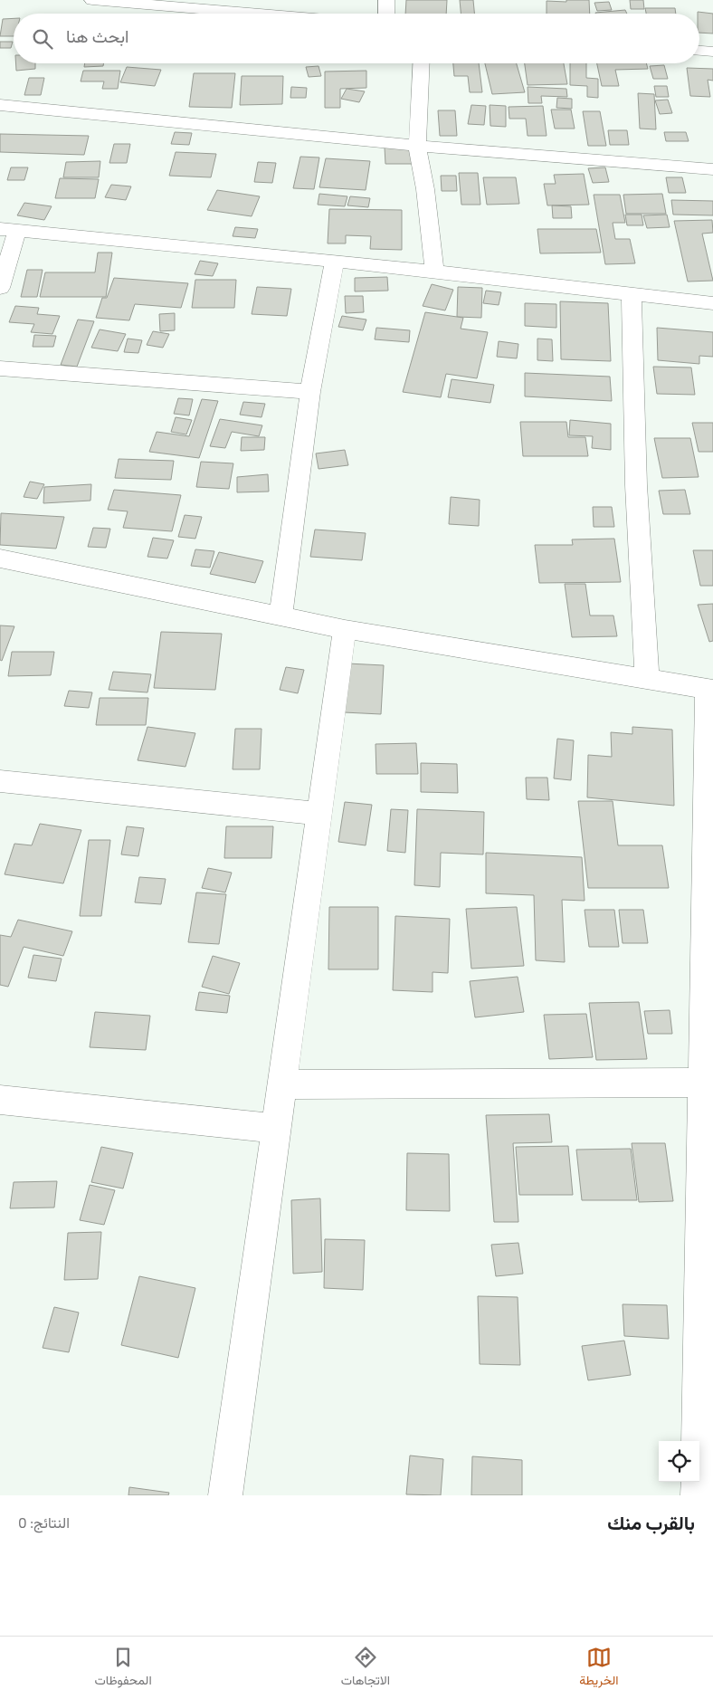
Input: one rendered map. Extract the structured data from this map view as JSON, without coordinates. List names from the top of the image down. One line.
{"page":{"search":"ابحث هنا","heading":["بالقرب منك","النتائج: 0"],"nav":["الخريطة","الاتجاهات","المحفوظات"]}}
